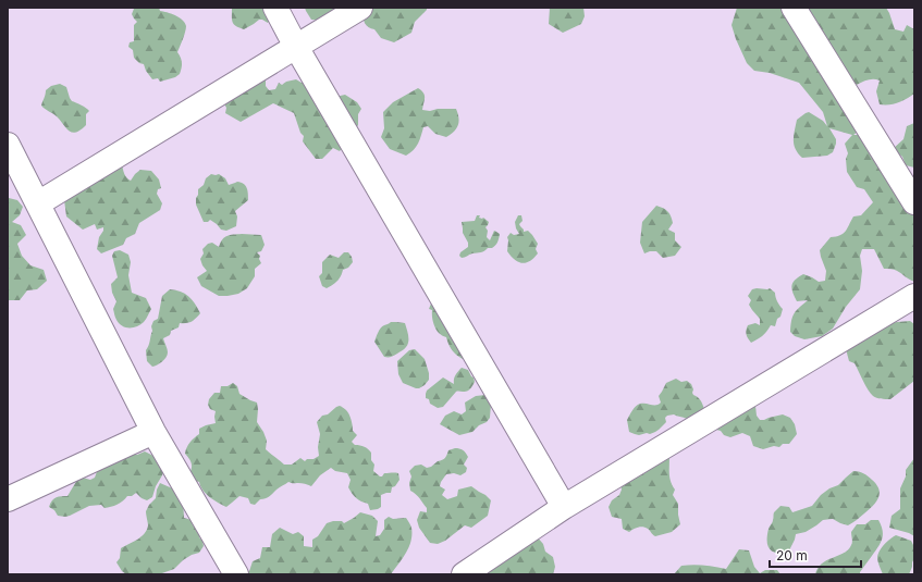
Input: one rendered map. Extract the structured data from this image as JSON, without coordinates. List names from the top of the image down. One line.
{"scale_bar":"20 m"}
